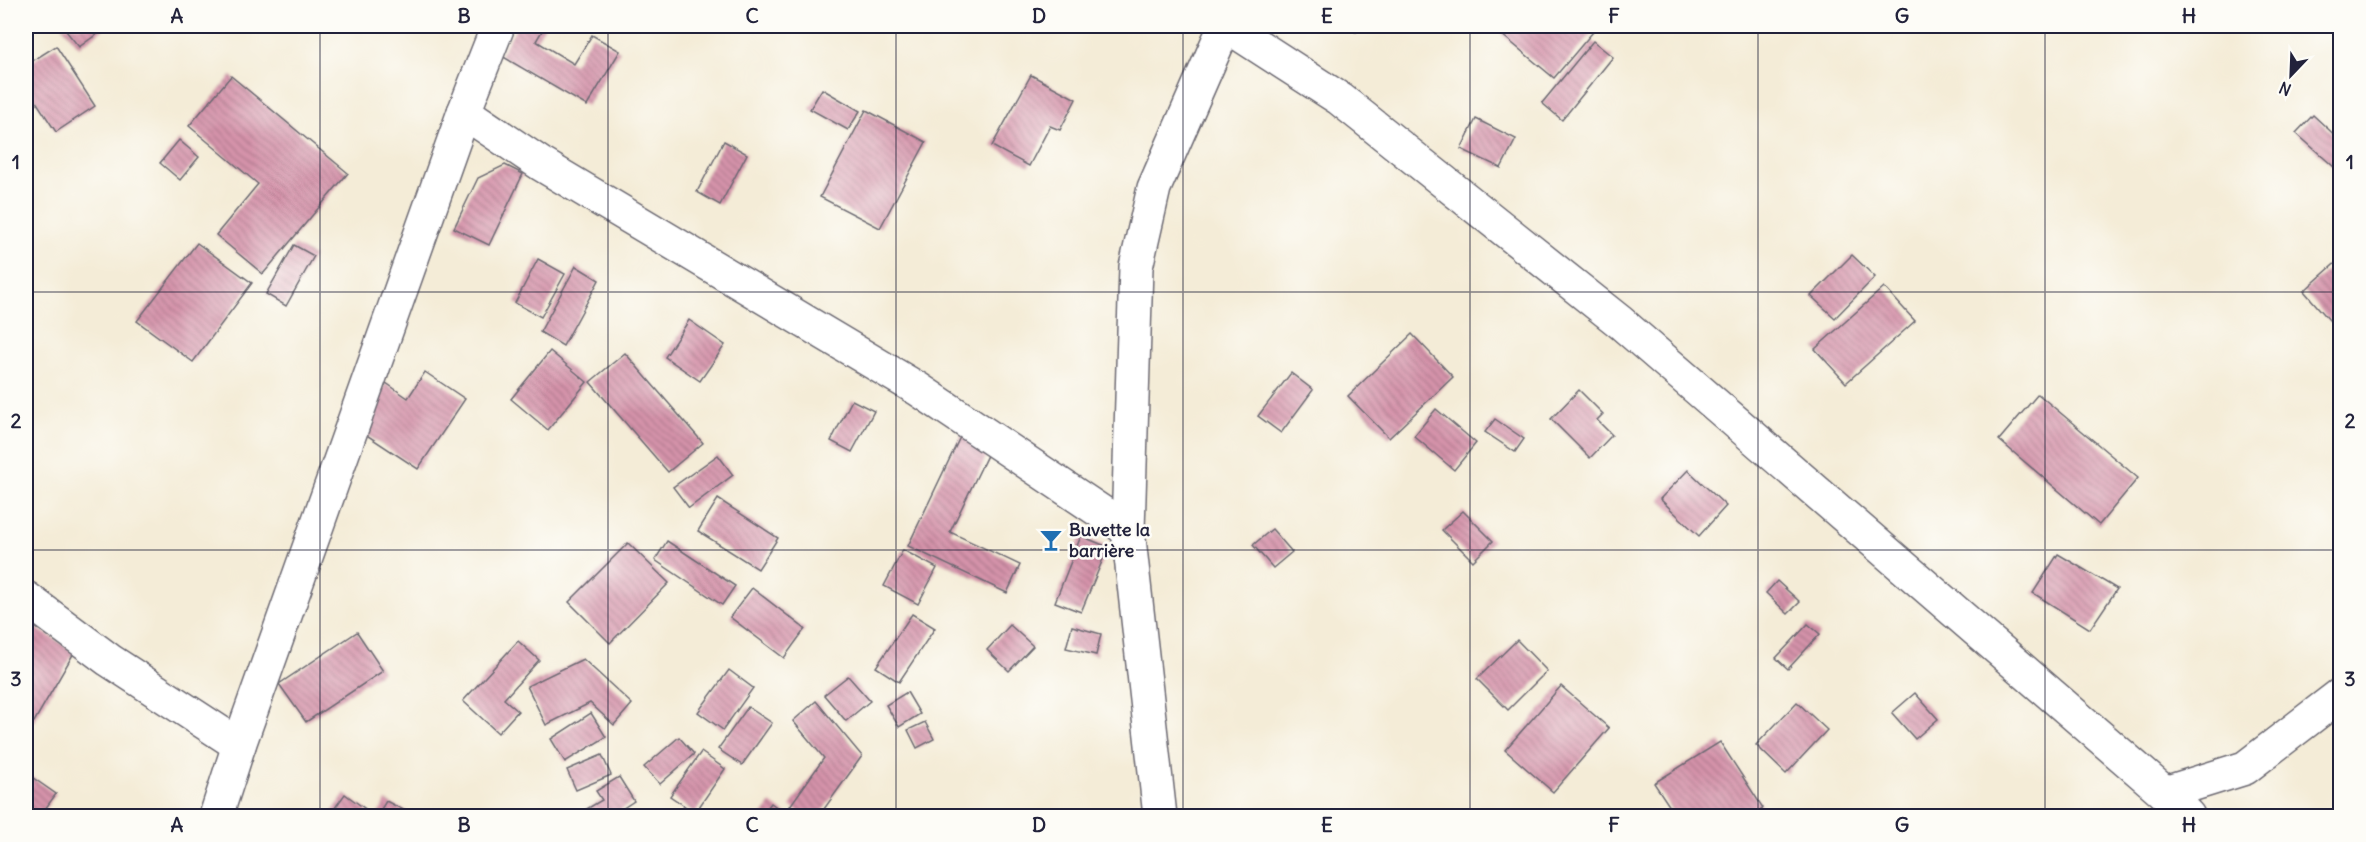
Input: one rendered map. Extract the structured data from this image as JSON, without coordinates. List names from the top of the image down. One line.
{"places":{"bar":["Buvette la barrière"]},"north":"bottom left","grid":{"columns":["A","B","C","D","E","F","G","H"],"rows":["1","2","3"]}}
